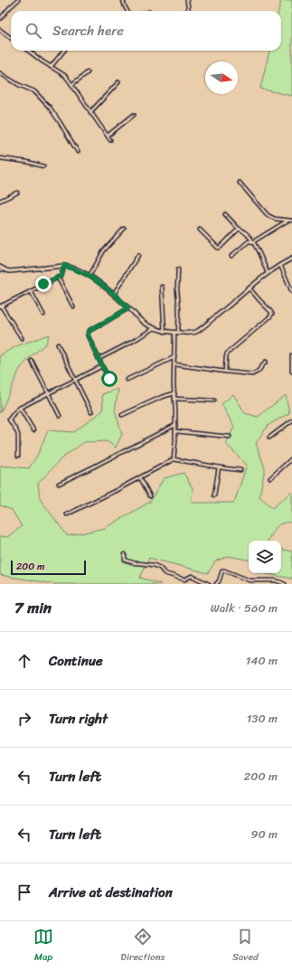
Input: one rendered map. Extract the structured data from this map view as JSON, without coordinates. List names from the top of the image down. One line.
{"scale_bar":"200 m","north":"right","page":{"search":"Search here","scale":"200 m","heading":["7 min","Walk · 560 m"],"list":[["Continue","140 m"],["Turn right","130 m"],["Turn left","200 m"],["Turn left","90 m"],"Arrive at destination"],"nav":["Map","Directions","Saved"]}}
